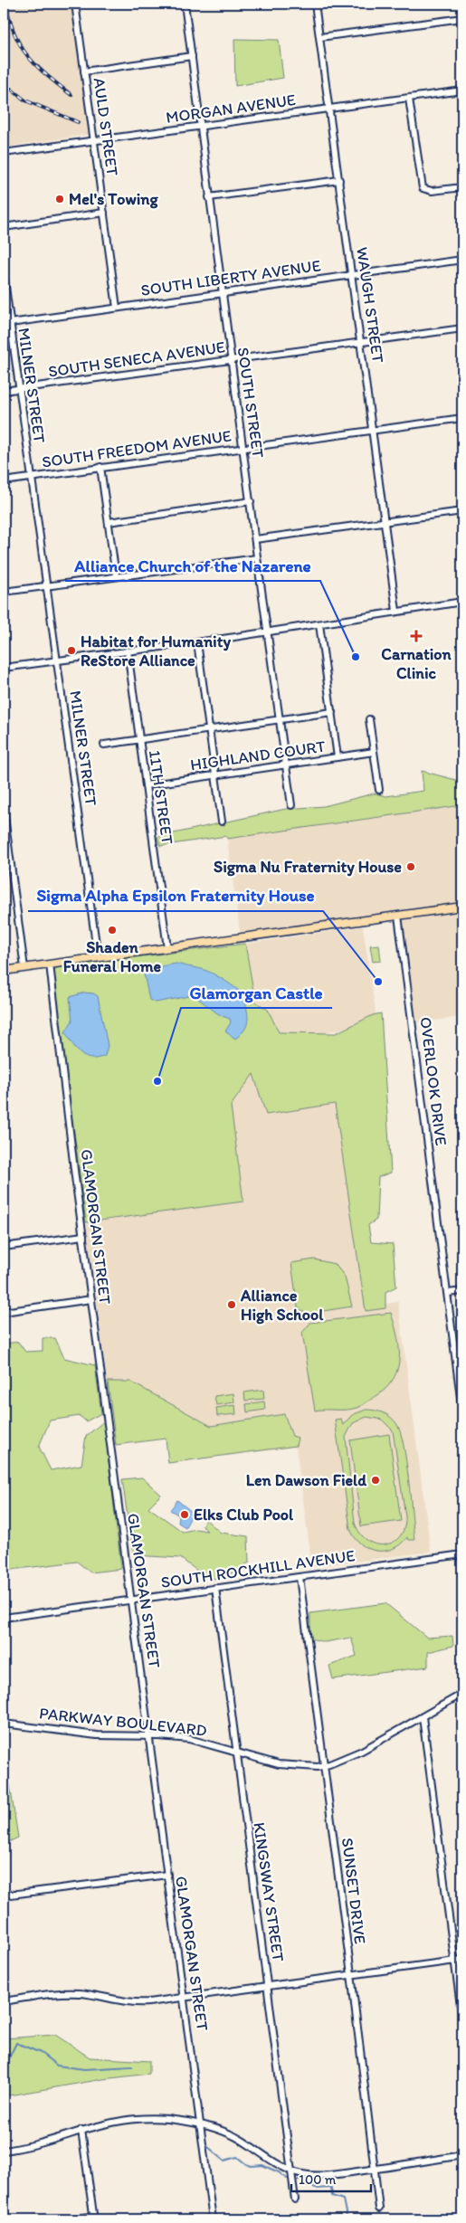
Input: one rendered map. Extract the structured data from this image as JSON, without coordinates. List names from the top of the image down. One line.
{"streets":{"street":["MORGAN AVENUE","AULD STREET","SOUTH LIBERTY AVENUE","WAUGH STREET","SOUTH SENECA AVENUE","MILNER STREET","SOUTH STREET","SOUTH FREEDOM AVENUE","HIGHLAND COURT","11TH STREET","OVERLOOK DRIVE","GLAMORGAN STREET","SOUTH ROCKHILL AVENUE","PARKWAY BOULEVARD","SUNSET DRIVE","KINGSWAY STREET"]},"crossings":[["MORGAN AVENUE","AULD STREET"],["MORGAN AVENUE","WAUGH STREET"],["MORGAN AVENUE","SOUTH STREET"],["AULD STREET","SOUTH LIBERTY AVENUE"],["SOUTH LIBERTY AVENUE","WAUGH STREET"],["SOUTH LIBERTY AVENUE","MILNER STREET"],["SOUTH LIBERTY AVENUE","SOUTH STREET"],["WAUGH STREET","SOUTH SENECA AVENUE"],["WAUGH STREET","SOUTH FREEDOM AVENUE"],["SOUTH SENECA AVENUE","MILNER STREET"],["SOUTH SENECA AVENUE","SOUTH STREET"],["MILNER STREET","SOUTH FREEDOM AVENUE"],["SOUTH STREET","SOUTH FREEDOM AVENUE"],["SOUTH STREET","HIGHLAND COURT"],["HIGHLAND COURT","11TH STREET"],["GLAMORGAN STREET","SOUTH ROCKHILL AVENUE"],["GLAMORGAN STREET","PARKWAY BOULEVARD"],["SOUTH ROCKHILL AVENUE","SUNSET DRIVE"],["SOUTH ROCKHILL AVENUE","KINGSWAY STREET"],["PARKWAY BOULEVARD","SUNSET DRIVE"],["PARKWAY BOULEVARD","KINGSWAY STREET"]],"places":{"other":["Mel's Towing","Habitat for Humanity ReStore Alliance","Alliance Church of the Nazarene","Sigma Nu Fraternity House","Shaden Funeral Home","Sigma Alpha Epsilon Fraternity House","Glamorgan Castle","Alliance High School","Len Dawson Field","Elks Club Pool"],"health":["Carnation Clinic"]},"scale_bar":"100 m"}
